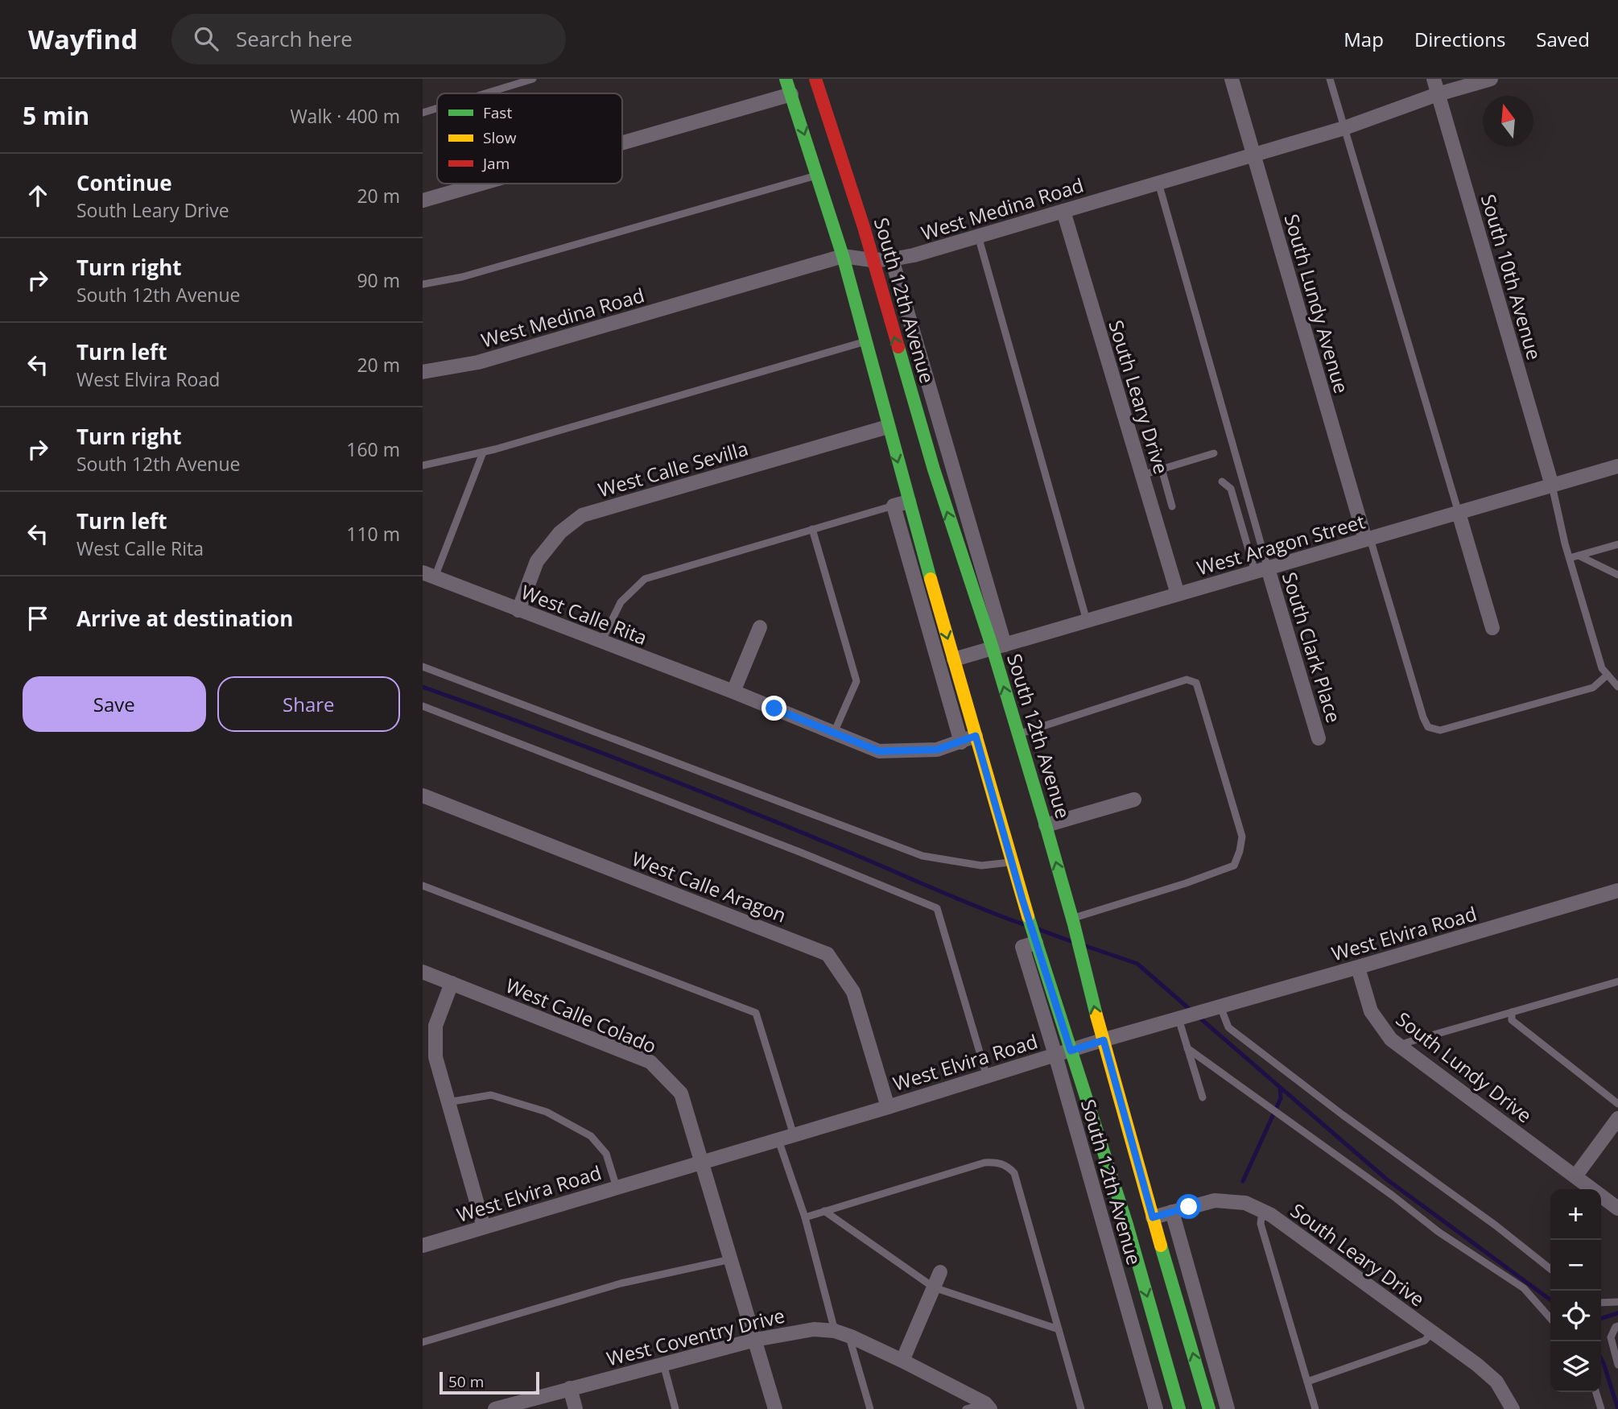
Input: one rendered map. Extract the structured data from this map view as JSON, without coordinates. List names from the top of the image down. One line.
{"streets":{"street":["West Medina Road","South 10th Avenue","South 12th Avenue","South Lundy Avenue","South Leary Drive","West Calle Sevilla","West Aragon Street","West Calle Rita","South Clark Place","West Calle Aragon","West Elvira Road","West Calle Colado","South Lundy Drive","West Coventry Drive"]},"crossings":[["West Medina Road","South 10th Avenue"],["West Medina Road","South 12th Avenue"],["West Medina Road","South Lundy Avenue"],["West Medina Road","South Leary Drive"],["South 10th Avenue","West Aragon Street"],["South 12th Avenue","South Leary Drive"],["South 12th Avenue","West Calle Sevilla"],["South 12th Avenue","West Aragon Street"],["South 12th Avenue","West Calle Rita"],["South 12th Avenue","West Elvira Road"],["South Lundy Avenue","West Aragon Street"],["South Leary Drive","West Aragon Street"],["West Calle Sevilla","West Calle Rita"],["West Aragon Street","South Clark Place"],["West Calle Aragon","West Elvira Road"],["West Elvira Road","West Calle Colado"],["West Elvira Road","South Lundy Drive"],["West Calle Colado","West Coventry Drive"]],"legend":["Fast","Slow","Jam"],"scale_bar":"50 m","north":"top","page":{"header":"Wayfind","search":"Search here","nav":["Map","Directions","Saved"],"heading":["5 min","Walk · 400 m"],"list":[["Continue","South Leary Drive","20 m"],["Turn right","South 12th Avenue","90 m"],["Turn left","West Elvira Road","20 m"],["Turn right","South 12th Avenue","160 m"],["Turn left","West Calle Rita","110 m"],"Arrive at destination"],"buttons":["Save","Share"],"map_buttons":["+","−"],"scale":"50 m"}}
